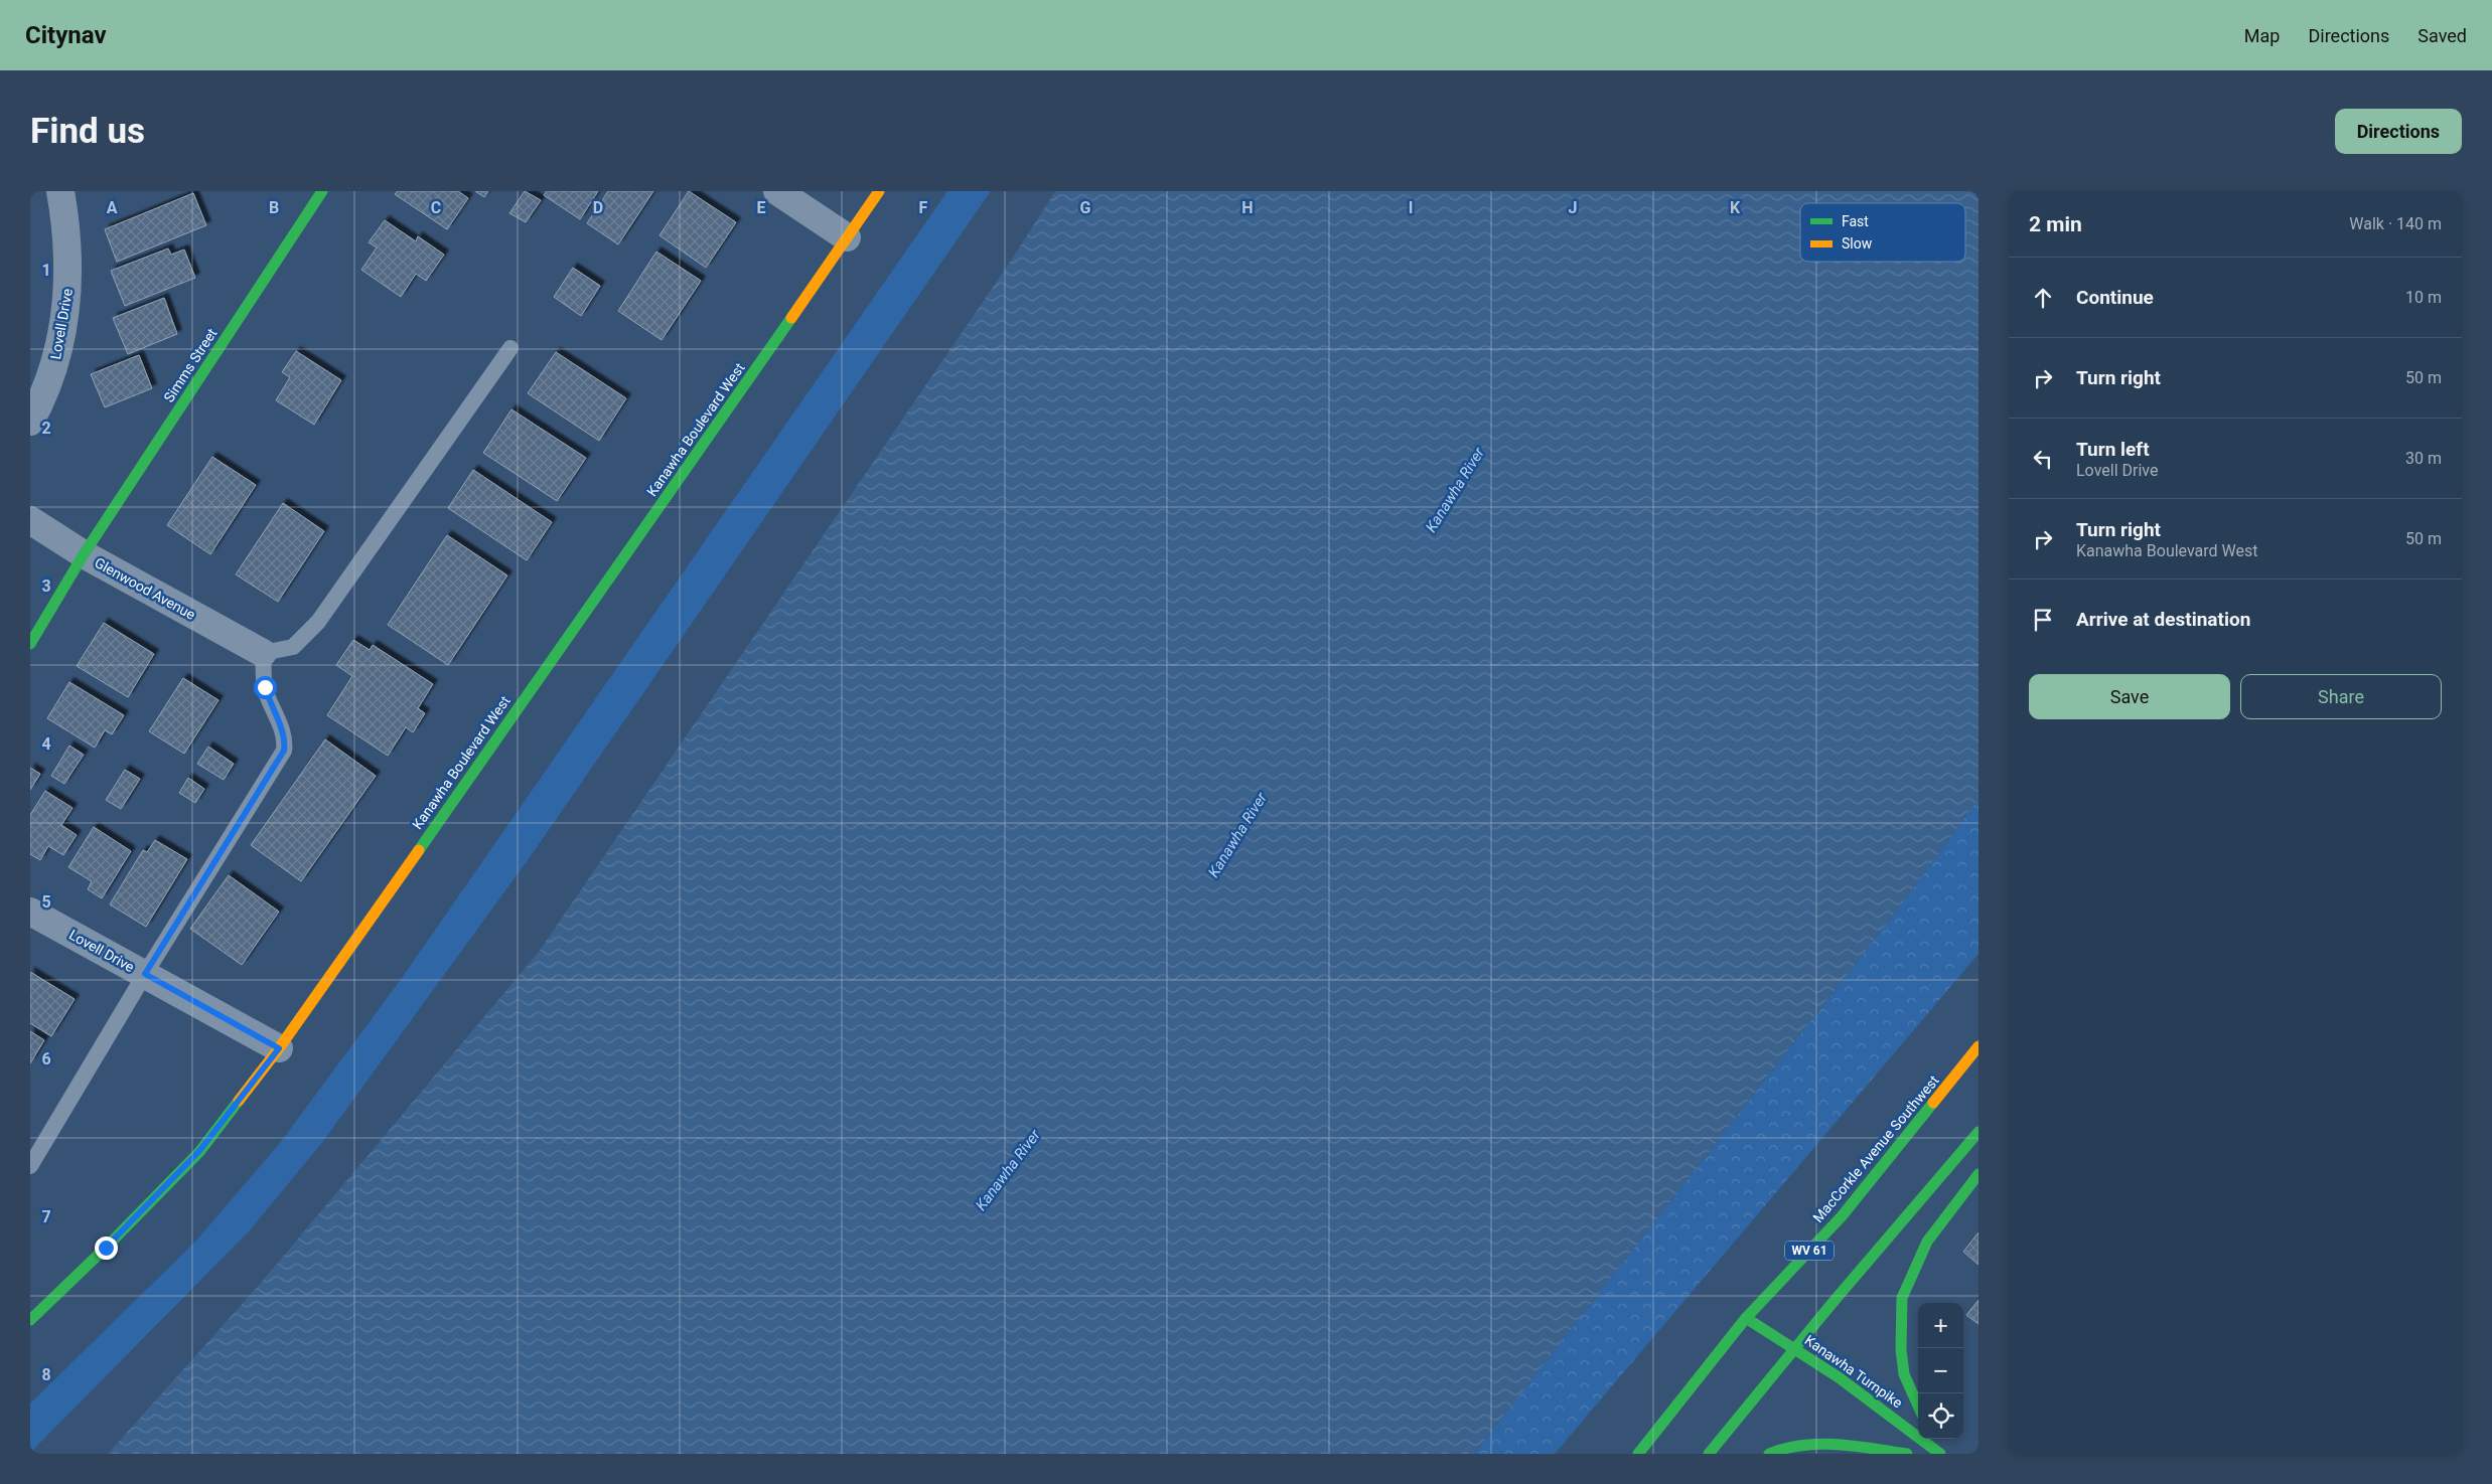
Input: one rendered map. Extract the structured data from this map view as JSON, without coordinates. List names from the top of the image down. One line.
{"streets":{"main road":["Simms Street","Kanawha Boulevard West","MacCorkle Avenue Southwest","WV 61","Kanawha Turnpike"],"street":["Lovell Drive","Glenwood Avenue"]},"crossings":[["Lovell Drive","Kanawha Boulevard West"],["Simms Street","Glenwood Avenue"],["MacCorkle Avenue Southwest","Kanawha Turnpike"]],"water":["Kanawha River"],"legend":["Fast","Slow"],"page":{"header":"Citynav","nav":["Map","Directions","Saved"],"buttons":["Directions",["Save","Share"]],"title":"Find us","heading":["2 min","Walk · 140 m"],"list":[["Continue","10 m"],["Turn right","50 m"],["Turn left","Lovell Drive","30 m"],["Turn right","Kanawha Boulevard West","50 m"],"Arrive at destination"],"map_buttons":["+","−"]},"grid":{"columns":["A","B","C","D","E","F","G","H","I","J","K"],"rows":["1","2","3","4","5","6","7","8"]}}
